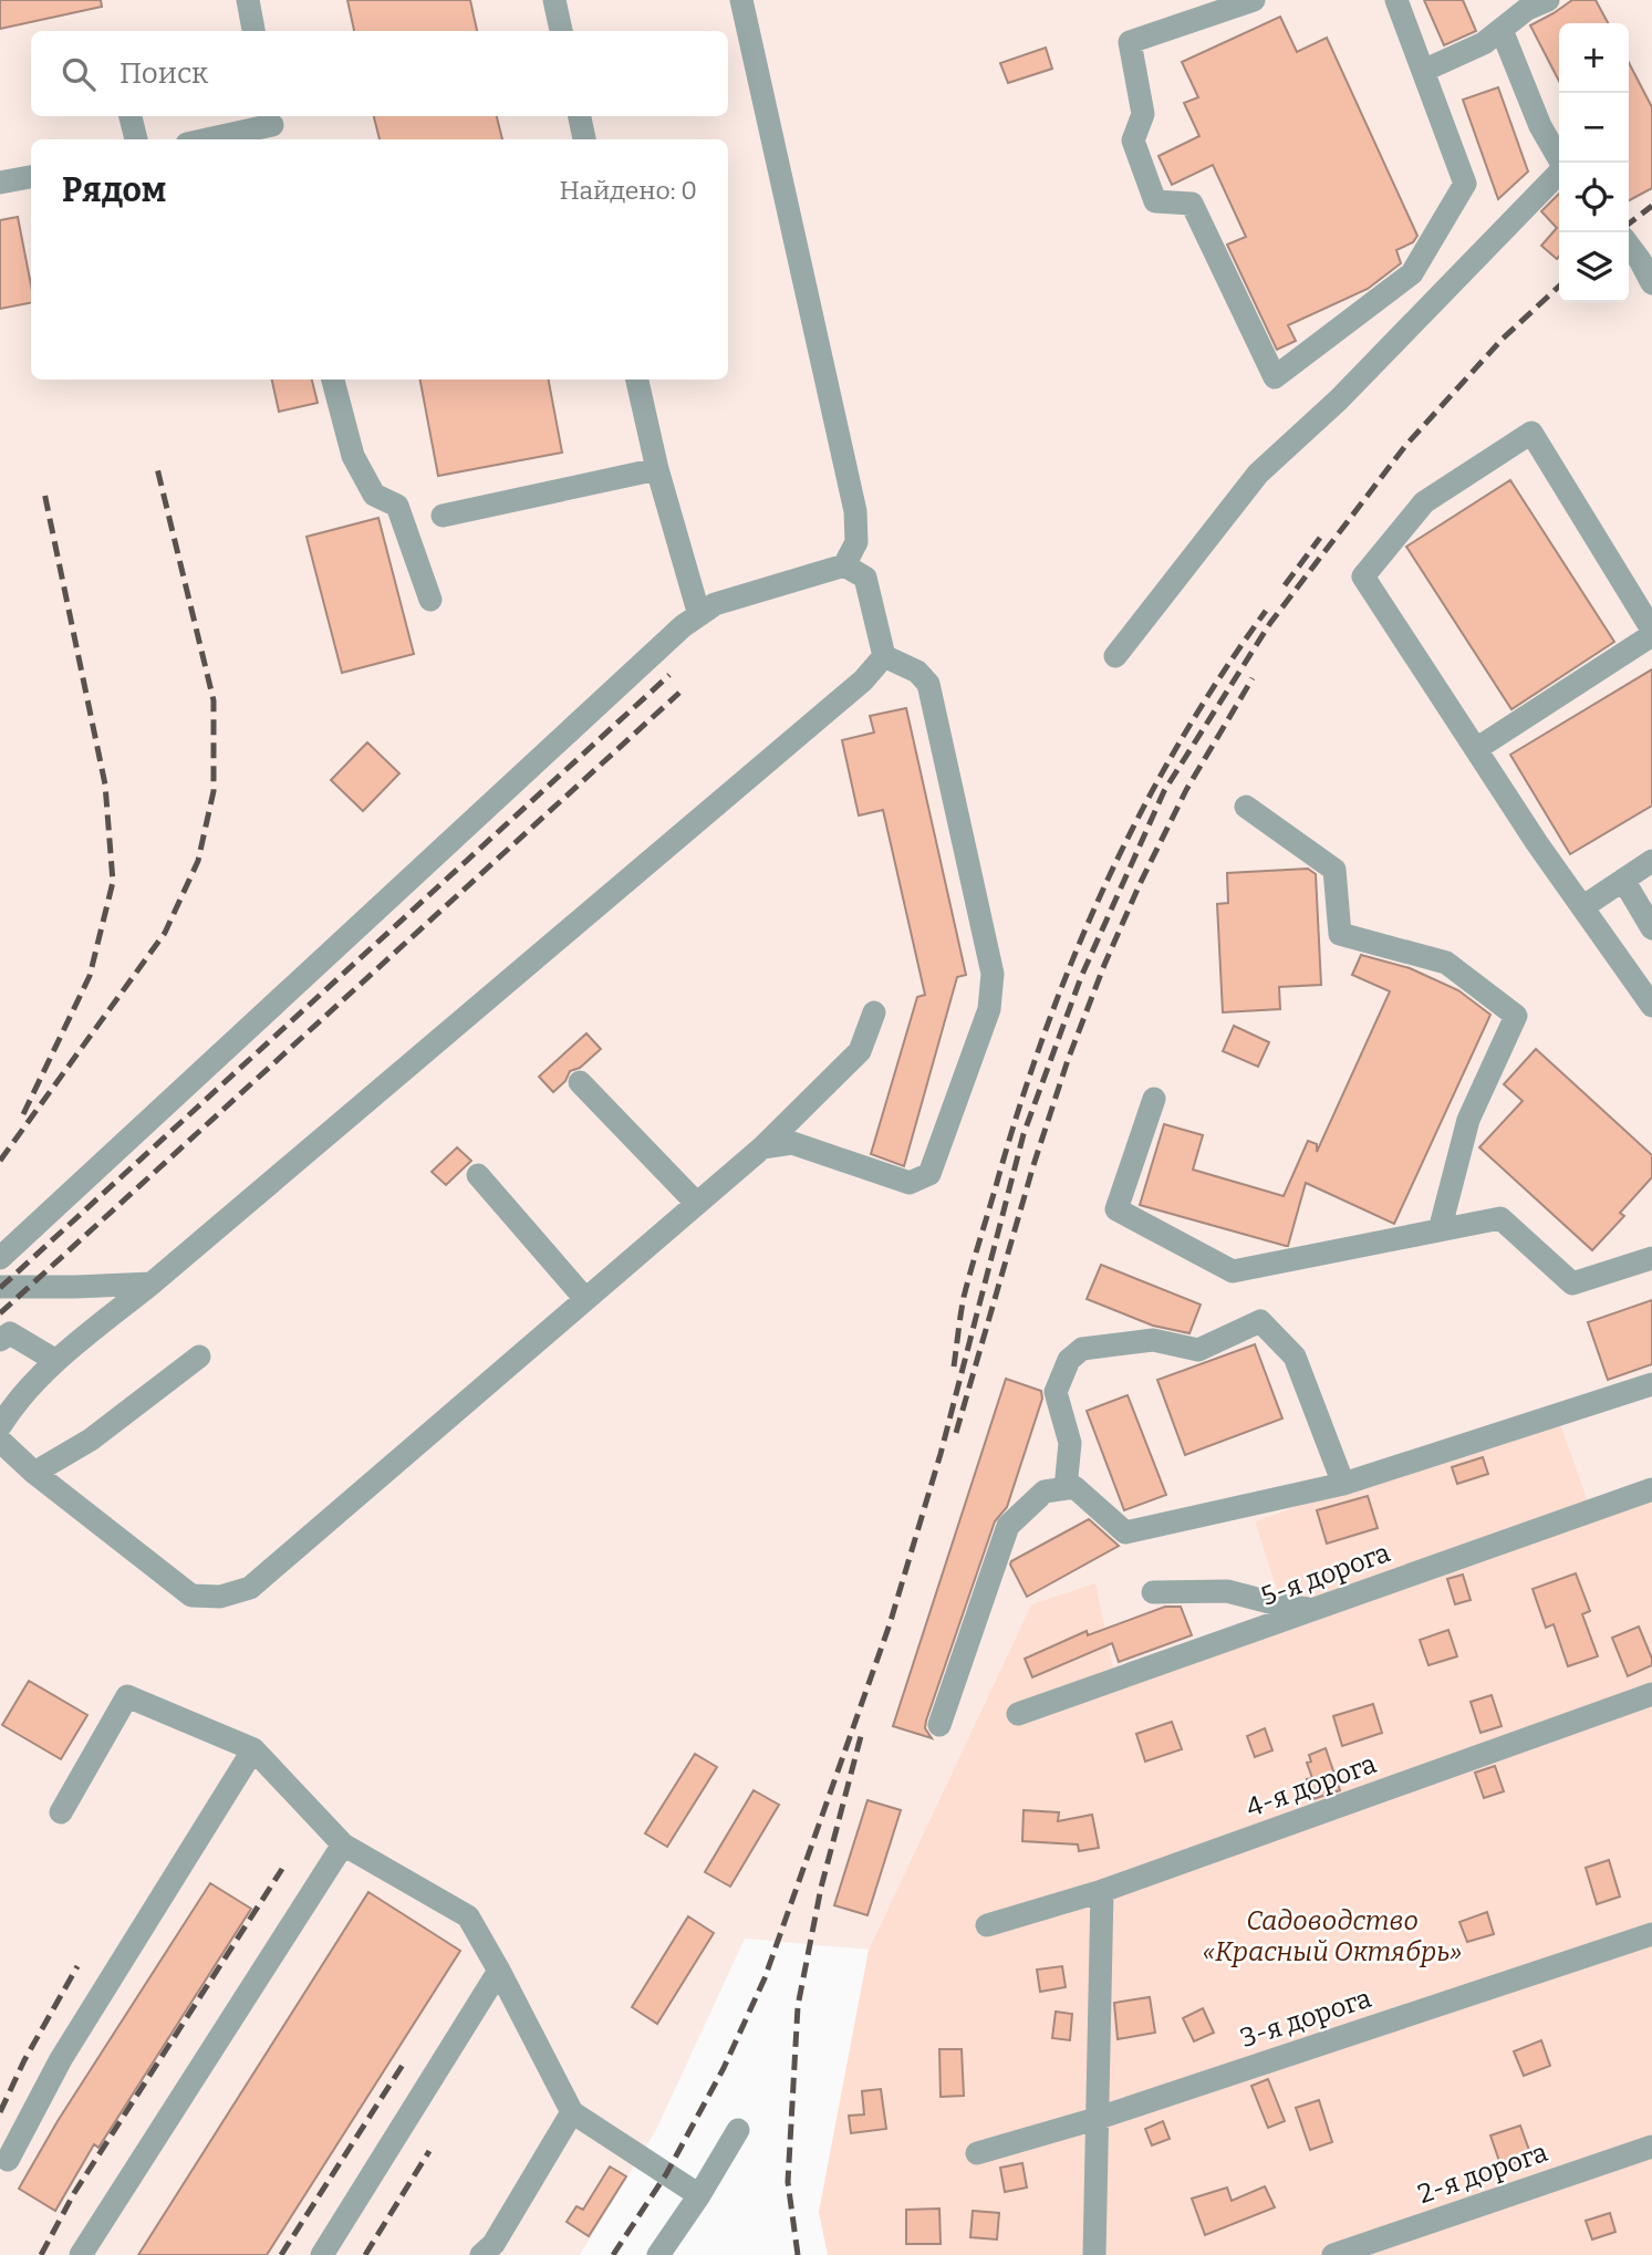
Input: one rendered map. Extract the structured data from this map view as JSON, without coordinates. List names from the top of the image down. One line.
{"streets":{"street":["5-я дорога","4-я дорога","3-я дорога","2-я дорога"]},"parks":["Садоводство «Красный Октябрь»"],"page":{"map_buttons":["+","−"],"search":"Поиск","heading":["Рядом","Найдено: 0"]}}
